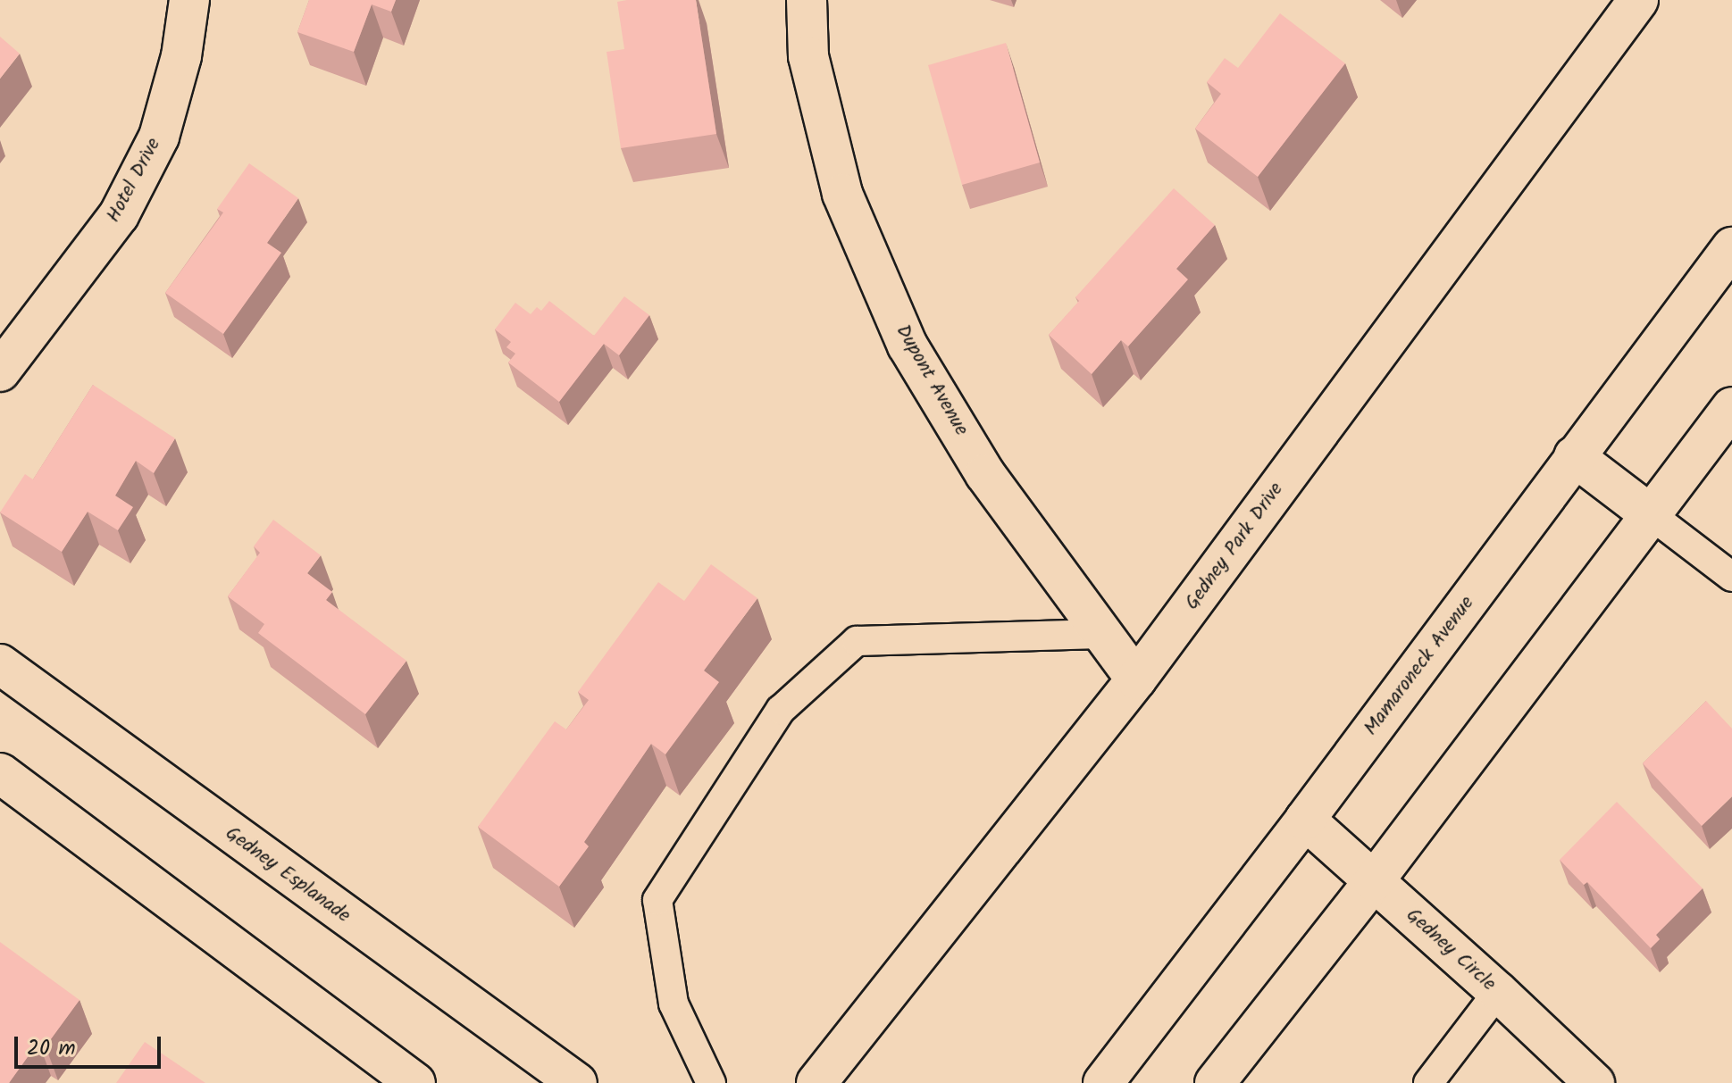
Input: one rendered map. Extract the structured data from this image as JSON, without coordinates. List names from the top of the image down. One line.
{"streets":{"street":["Hotel Drive","Dupont Avenue","Gedney Park Drive","Mamaroneck Avenue","Gedney Esplanade","Gedney Circle"]},"crossings":[["Dupont Avenue","Gedney Park Drive"],["Mamaroneck Avenue","Gedney Circle"]],"scale_bar":"20 m"}
